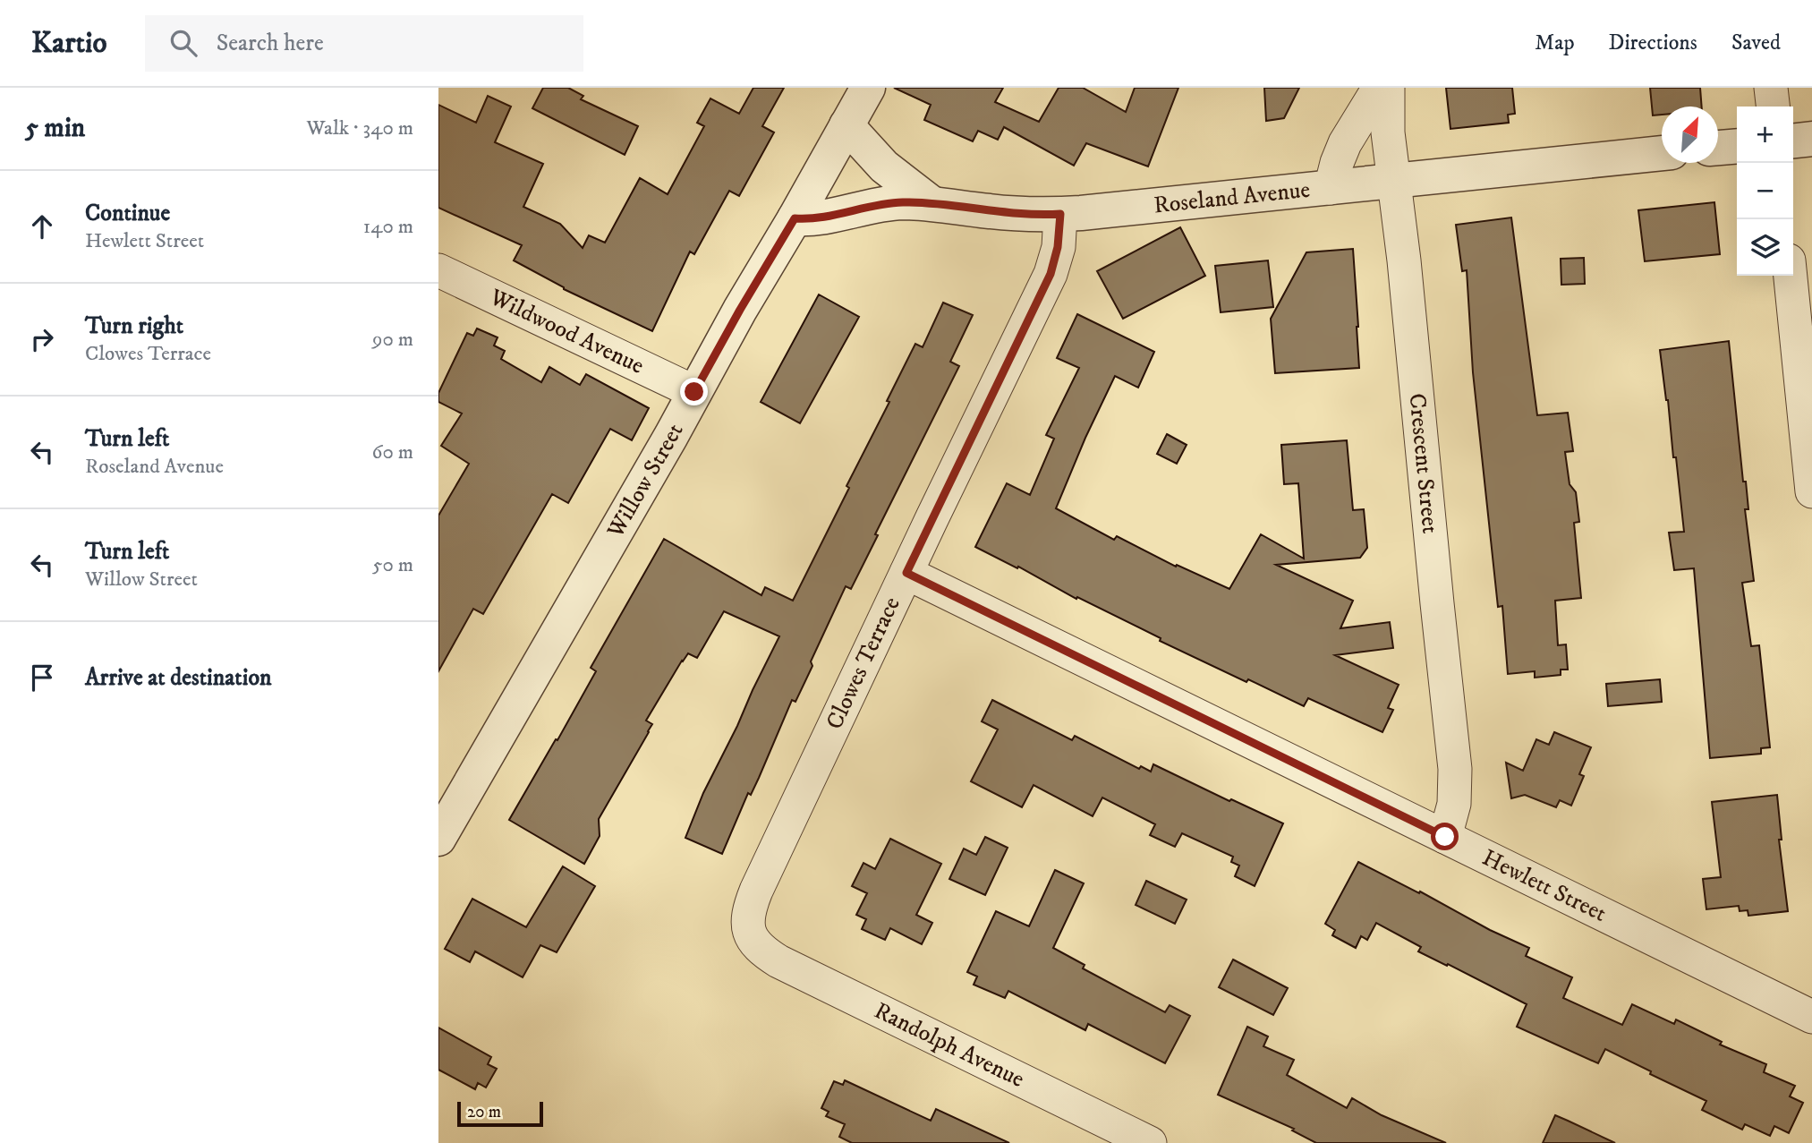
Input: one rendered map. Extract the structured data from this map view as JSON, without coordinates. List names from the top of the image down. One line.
{"streets":{"street":["Roseland Avenue","Wildwood Avenue","Crescent Street","Willow Street","Clowes Terrace","Hewlett Street","Randolph Avenue"]},"crossings":[["Roseland Avenue","Crescent Street"],["Roseland Avenue","Willow Street"],["Roseland Avenue","Clowes Terrace"],["Wildwood Avenue","Willow Street"],["Crescent Street","Hewlett Street"],["Clowes Terrace","Hewlett Street"],["Clowes Terrace","Randolph Avenue"]],"scale_bar":"20 m","north":"top right","page":{"header":"Kartio","search":"Search here","nav":["Map","Directions","Saved"],"heading":["5 min","Walk · 340 m"],"map_buttons":["+","−"],"list":[["Continue","Hewlett Street","140 m"],["Turn right","Clowes Terrace","90 m"],["Turn left","Roseland Avenue","60 m"],["Turn left","Willow Street","50 m"],"Arrive at destination"],"scale":"20 m"}}
